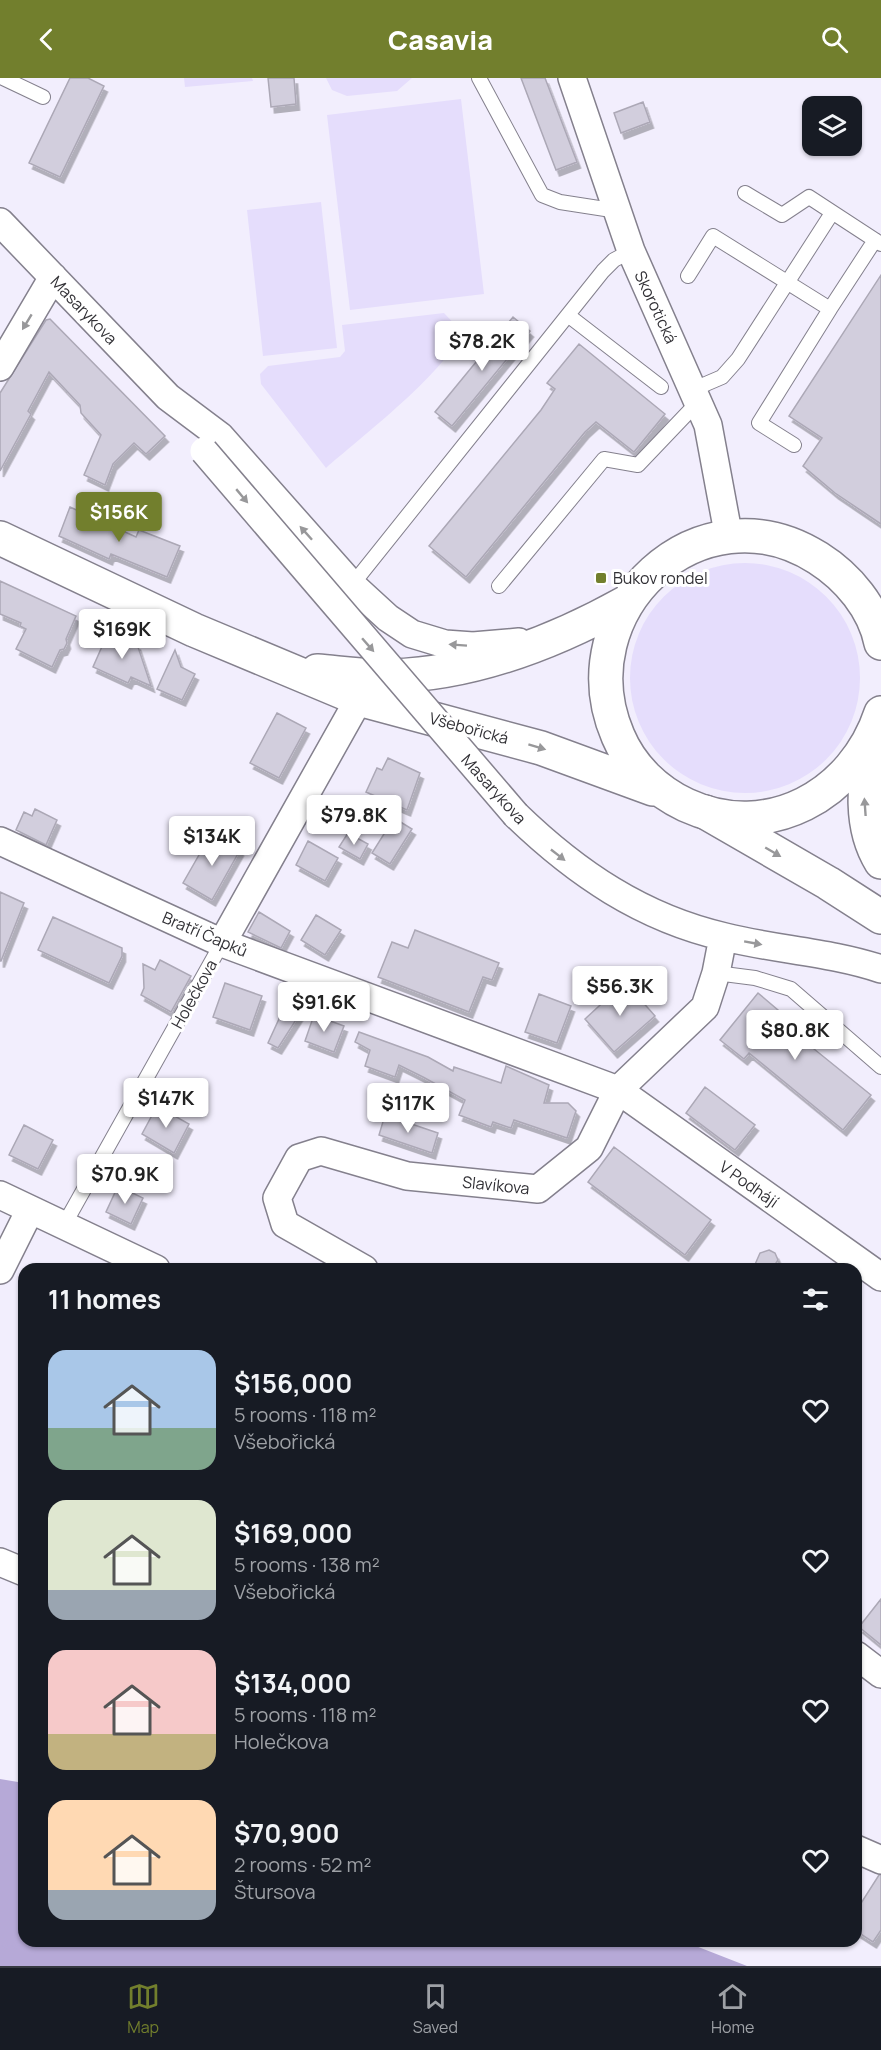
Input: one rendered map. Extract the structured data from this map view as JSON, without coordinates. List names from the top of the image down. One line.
{"streets":{"main road":["Všebořická"],"street":["Skorotická","Masarykova","Bratří Čapků","Holečkova","V Podhájí","Slavíkova"]},"crossings":[["Masarykova","Všebořická"],["Masarykova","Slavíkova"],["Všebořická","Holečkova"],["Bratří Čapků","Holečkova"],["Bratří Čapků","V Podhájí"],["Bratří Čapků","Slavíkova"],["V Podhájí","Slavíkova"]],"places":{"transit":["Bukov rondel"]},"page":{"header":"Casavia","price":["$78.2K","$156K","$169K","$79.8K","$134K","$56.3K","$91.6K","$80.8K","$147K","$117K","$70.9K"],"heading":"11 homes","list":[{"name":"$156,000","note":"5 rooms · 118 m² · Všebořická"},{"name":"$169,000","note":"5 rooms · 138 m² · Všebořická"},{"name":"$134,000","note":"5 rooms · 118 m² · Holečkova"},{"name":"$70,900","note":"2 rooms · 52 m² · Štursova"}],"tabs":["Map","Saved","Home"]}}
